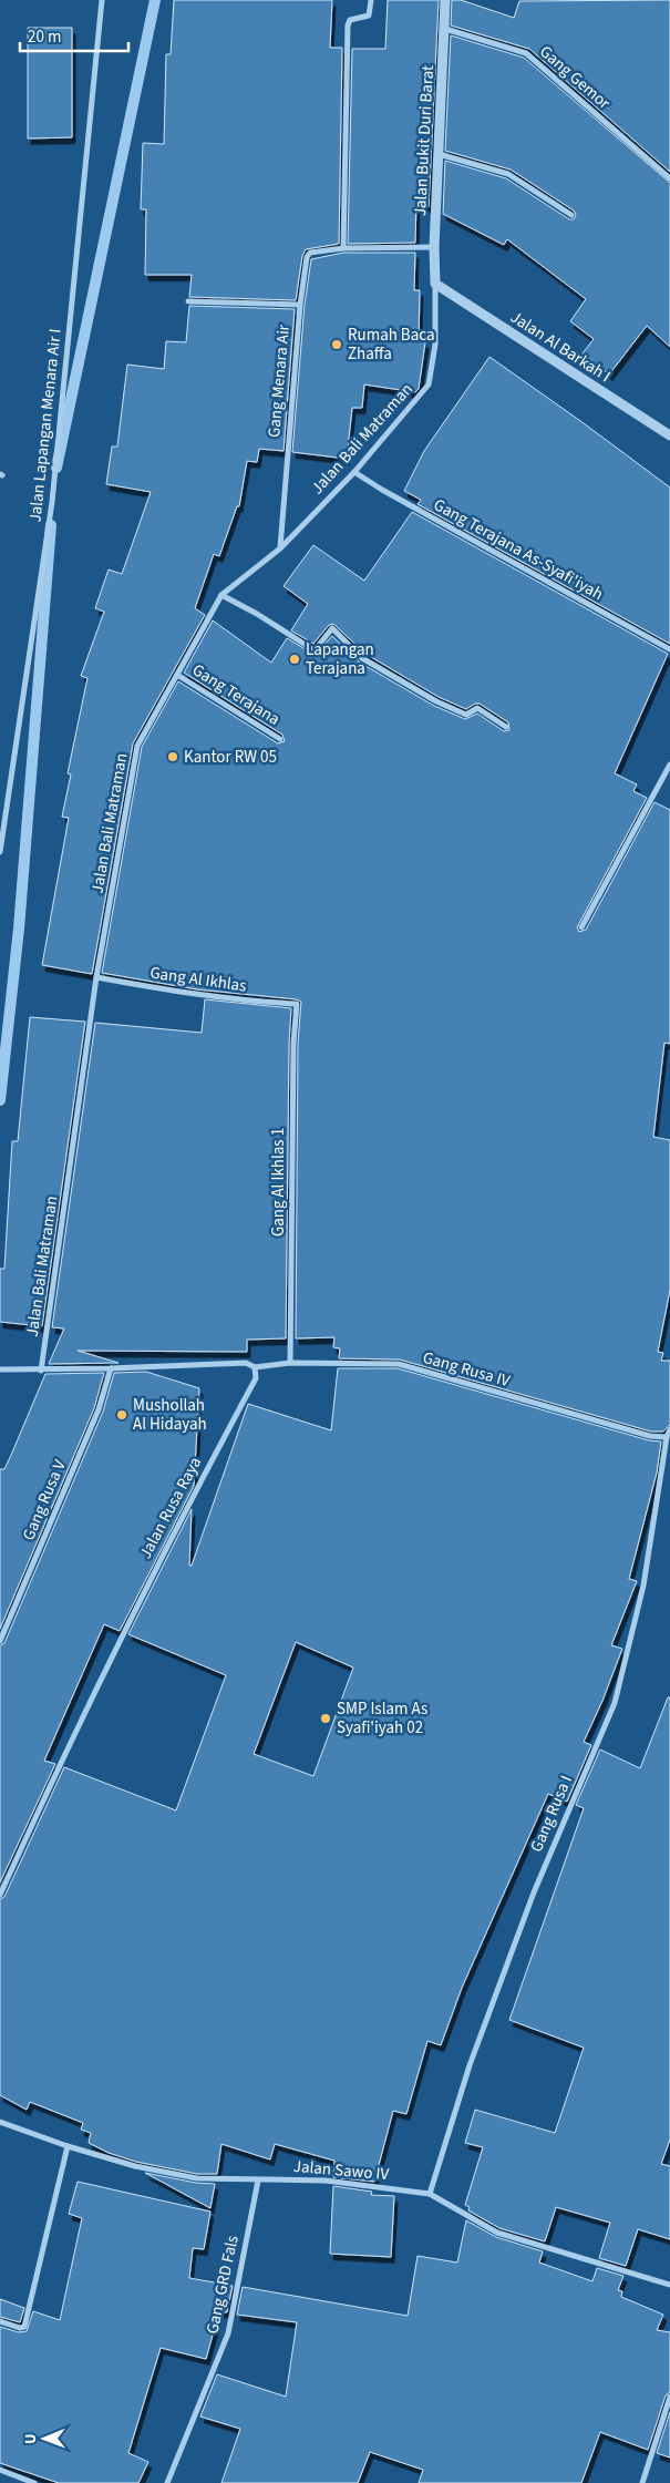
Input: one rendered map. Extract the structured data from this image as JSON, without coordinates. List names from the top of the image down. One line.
{"streets":{"street":["Gang Gemor","Jalan Bukit Duri Barat","Jalan Al Barkah I","Gang Menara Air","Jalan Lapangan Menara Air I","Jalan Bali Matraman","Gang Terajana As-Syafi'iyah","Gang Terajana","Gang Al Ikhlas","Gang Al Ikhlas 1","Gang Rusa IV","Gang Rusa V","Jalan Rusa Raya","Gang Rusa I","Jalan Sawo IV","Gang GRD Fals"]},"crossings":[["Gang Gemor","Jalan Bukit Duri Barat"],["Jalan Bukit Duri Barat","Jalan Al Barkah I"],["Jalan Bukit Duri Barat","Gang Menara Air"],["Jalan Bukit Duri Barat","Jalan Bali Matraman"],["Jalan Al Barkah I","Jalan Bali Matraman"],["Gang Menara Air","Jalan Bali Matraman"],["Jalan Bali Matraman","Gang Terajana As-Syafi'iyah"],["Jalan Bali Matraman","Gang Terajana"],["Jalan Bali Matraman","Gang Al Ikhlas"],["Gang Al Ikhlas","Gang Al Ikhlas 1"],["Gang Al Ikhlas 1","Gang Rusa IV"],["Gang Rusa IV","Jalan Rusa Raya"],["Gang Rusa IV","Gang Rusa I"],["Gang Rusa I","Jalan Sawo IV"],["Jalan Sawo IV","Gang GRD Fals"]],"places":["Rumah Baca Zhaffa","Lapangan Terajana","Kantor RW 05","Mushollah Al Hidayah","SMP Islam As Syafi'iyah 02"],"scale_bar":"20 m","north":"left"}
